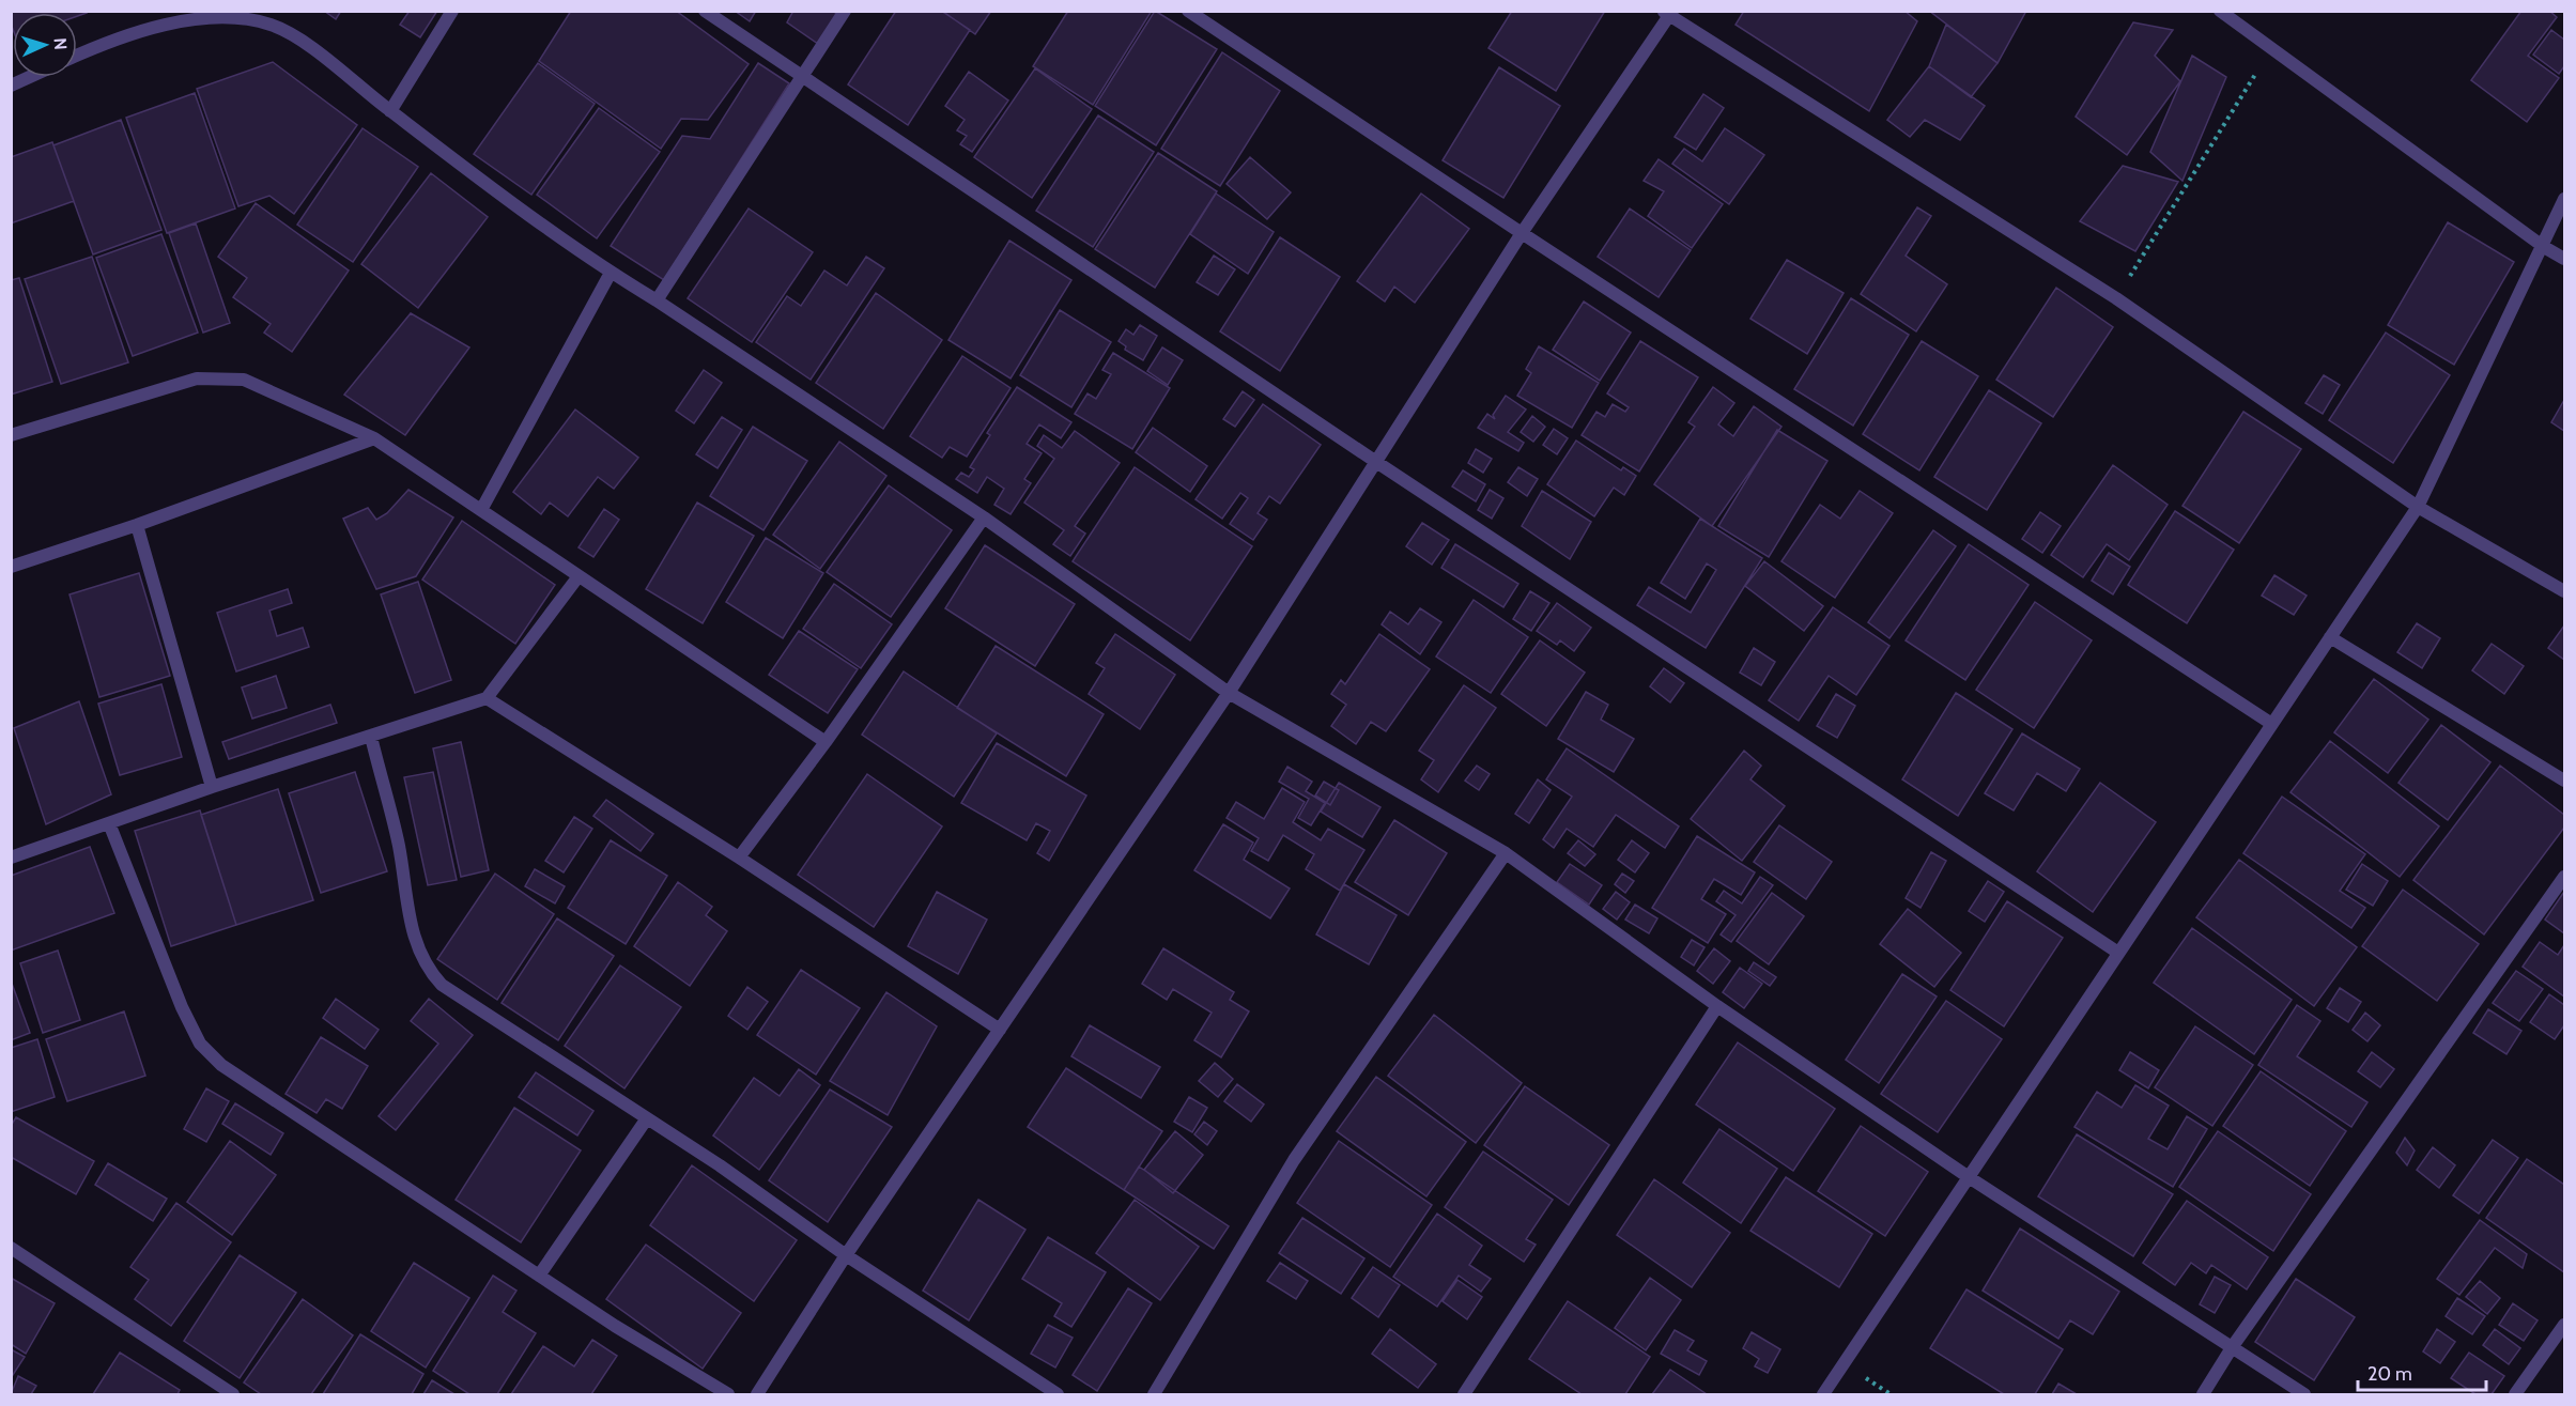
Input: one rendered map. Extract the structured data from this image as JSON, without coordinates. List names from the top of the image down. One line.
{"scale_bar":"20 m","north":"right"}
